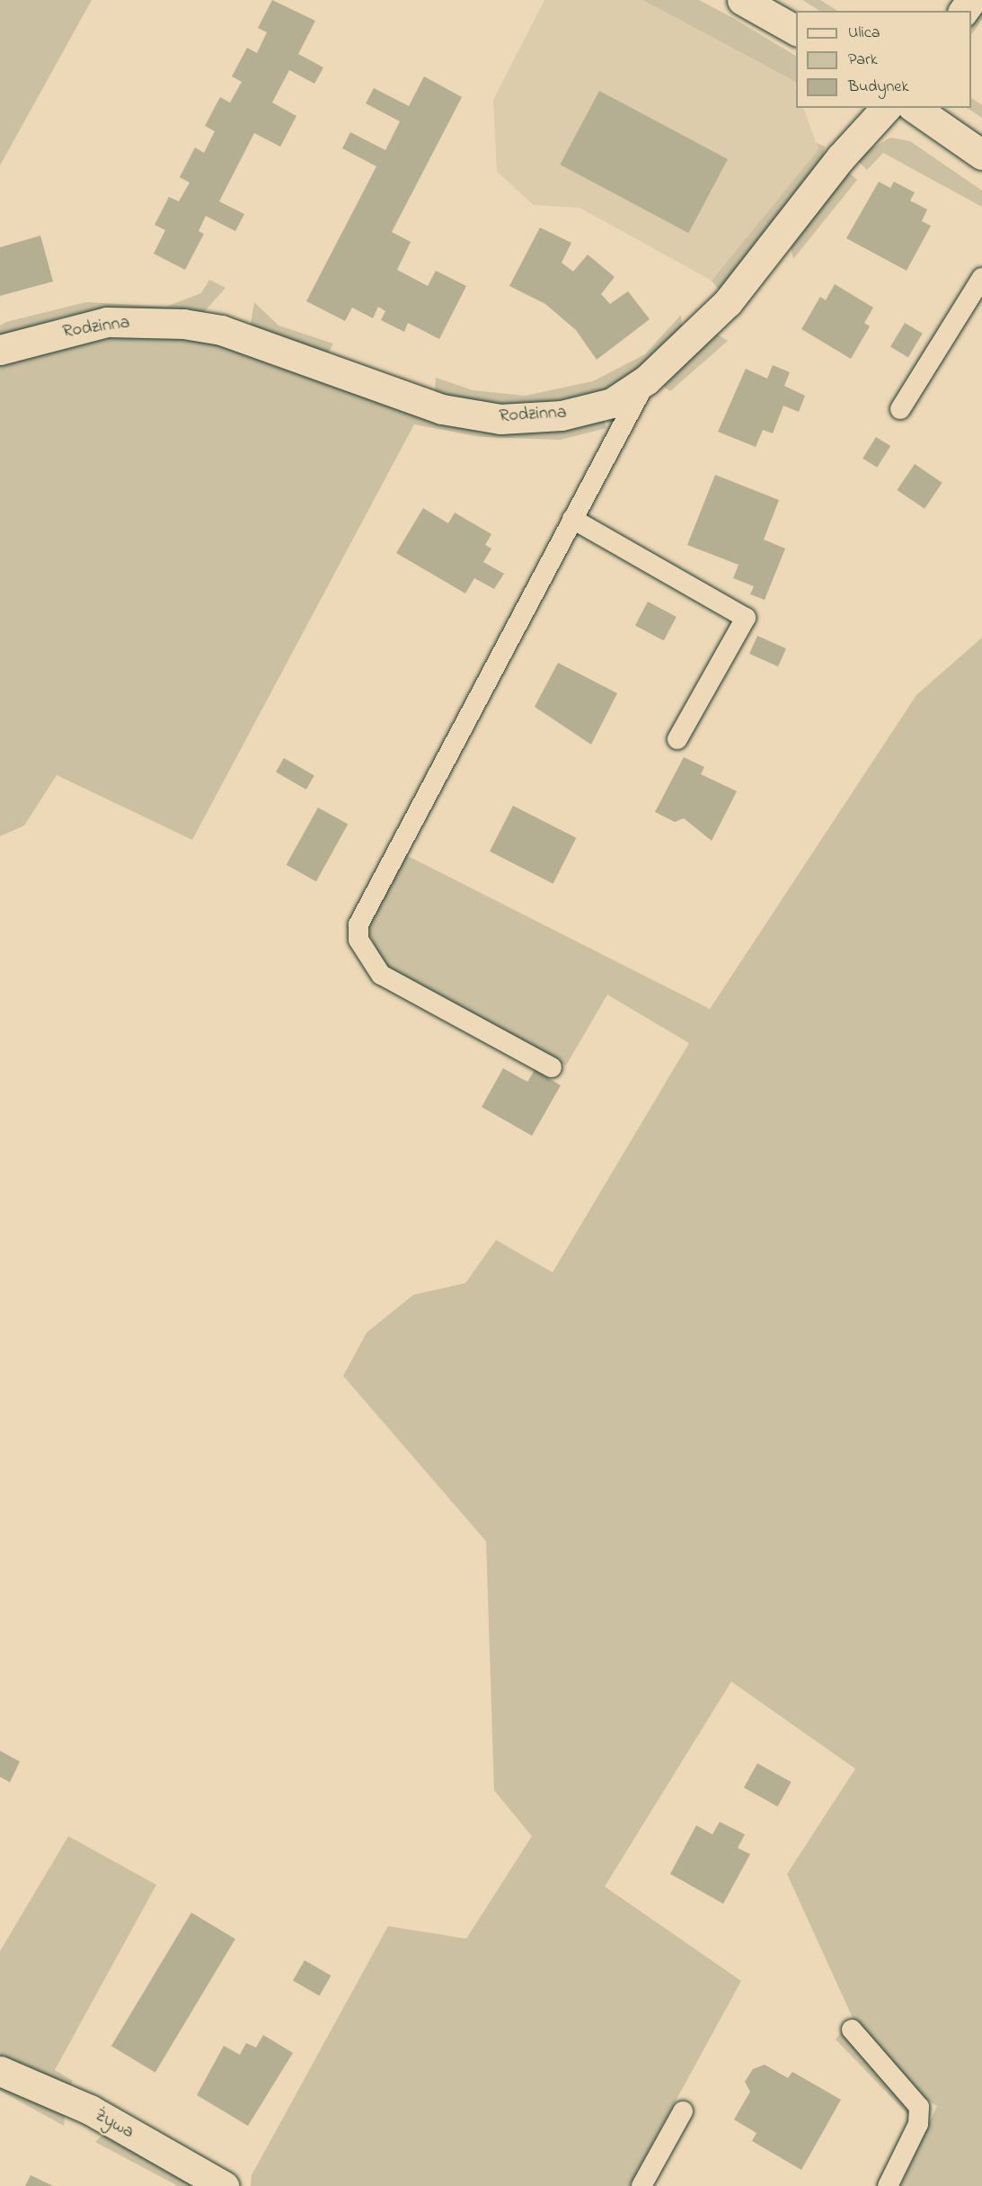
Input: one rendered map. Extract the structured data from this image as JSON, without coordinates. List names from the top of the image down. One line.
{"streets":{"street":["Rodzinna","Żywa"]},"legend":["Ulica","Park","Budynek"]}
